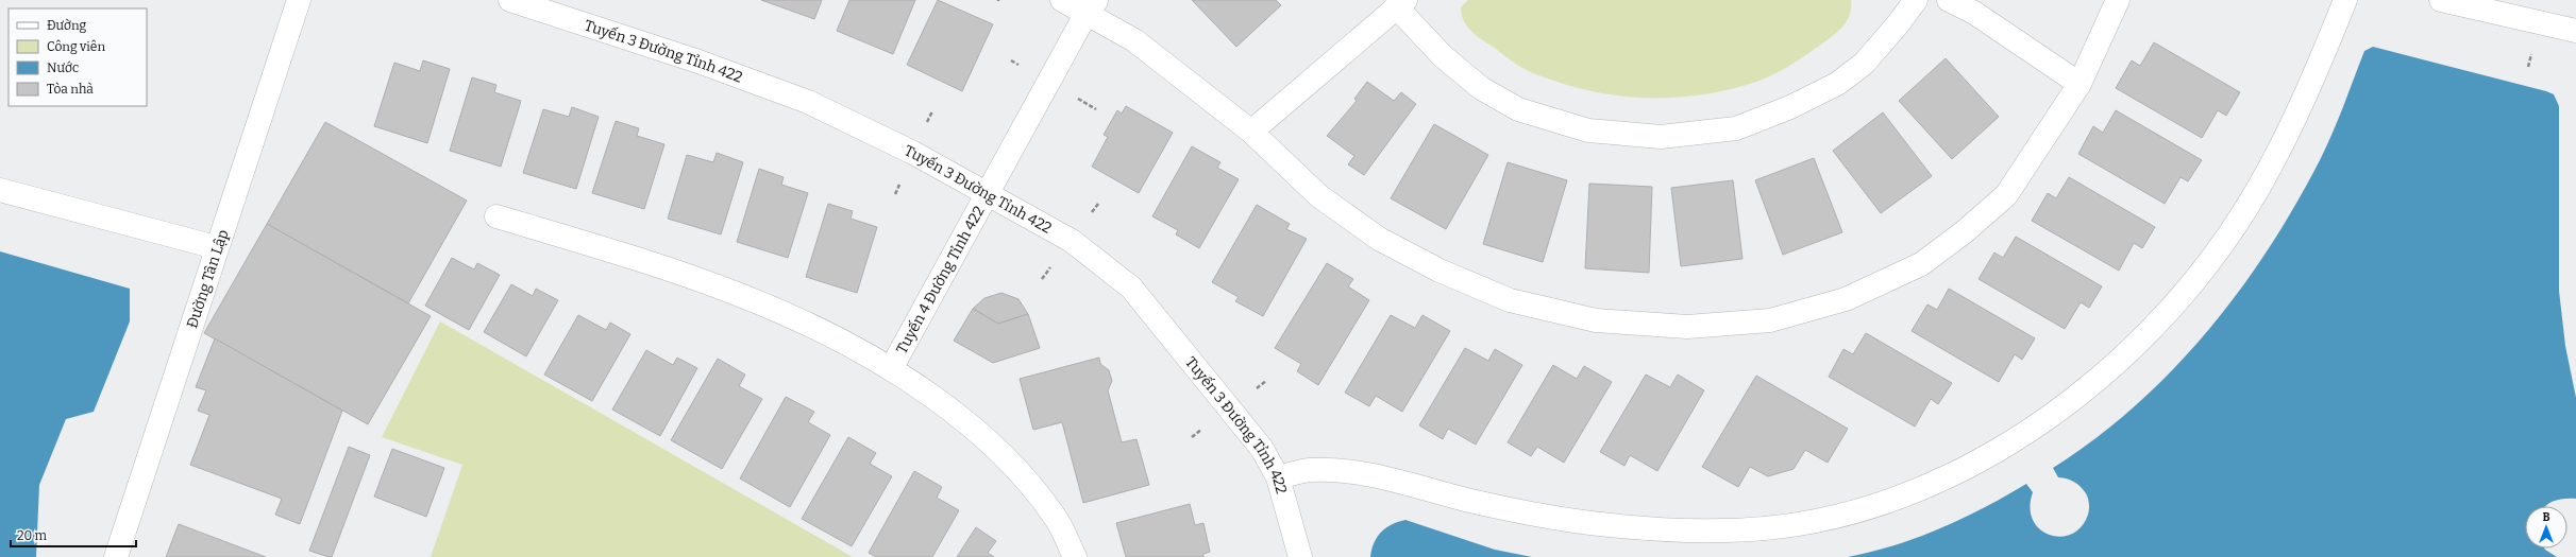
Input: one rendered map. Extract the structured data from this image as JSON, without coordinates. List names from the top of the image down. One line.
{"streets":{"street":["Tuyến 3 Đường Tỉnh 422","Đường Tân Lập","Tuyến 4 Đường Tỉnh 422"]},"crossings":[["Tuyến 3 Đường Tỉnh 422","Tuyến 4 Đường Tỉnh 422"]],"legend":["Đường","Công viên","Nước","Tòa nhà"],"scale_bar":"20 m","north":"top"}
